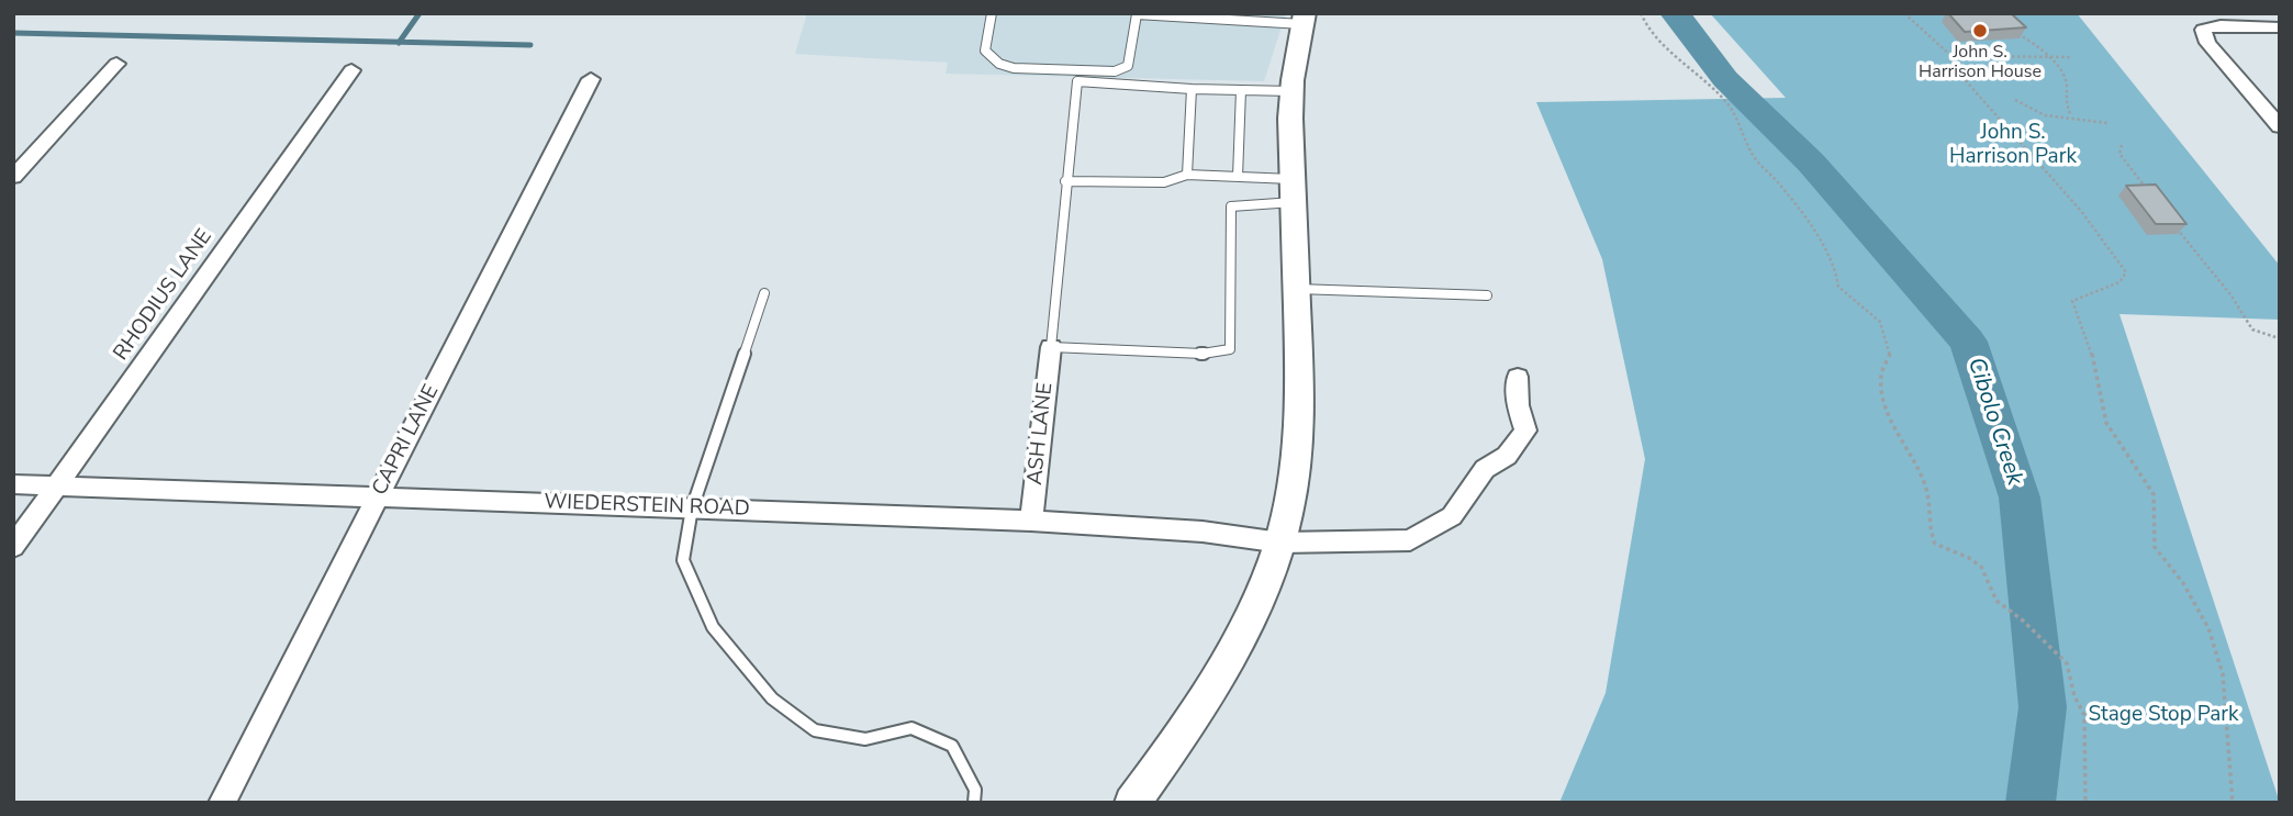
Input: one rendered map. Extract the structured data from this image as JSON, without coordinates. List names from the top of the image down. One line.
{"streets":{"street":["RHODIUS LANE","ASH LANE","CAPRI LANE","WIEDERSTEIN ROAD"]},"crossings":[["RHODIUS LANE","WIEDERSTEIN ROAD"],["ASH LANE","WIEDERSTEIN ROAD"],["CAPRI LANE","WIEDERSTEIN ROAD"]],"water":["Cibolo Creek"],"parks":["John S. Harrison Park","Stage Stop Park"],"places":["John S. Harrison House"]}
